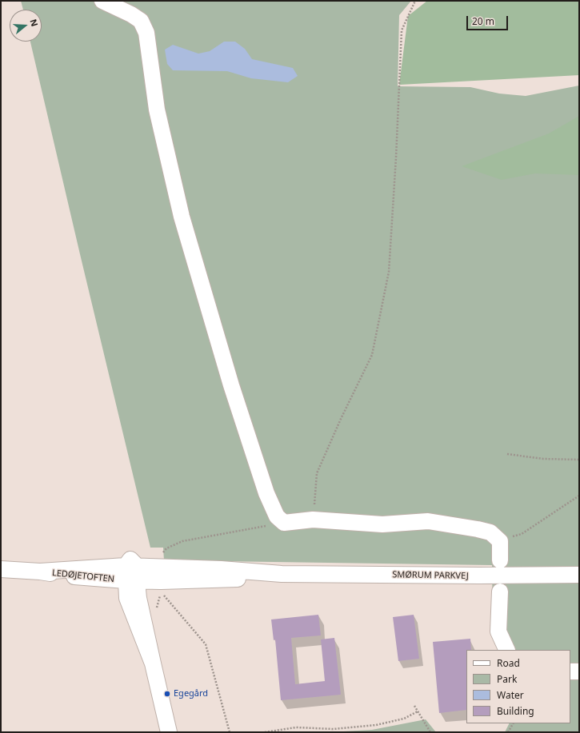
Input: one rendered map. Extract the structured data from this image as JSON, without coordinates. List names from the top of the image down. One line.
{"streets":{"street":["SMØRUM PARKVEJ","LEDØJETOFTEN"]},"crossings":[["SMØRUM PARKVEJ","LEDØJETOFTEN"]],"places":["Egegård"],"legend":["Road","Park","Water","Building"],"scale_bar":"20 m","north":"right"}
